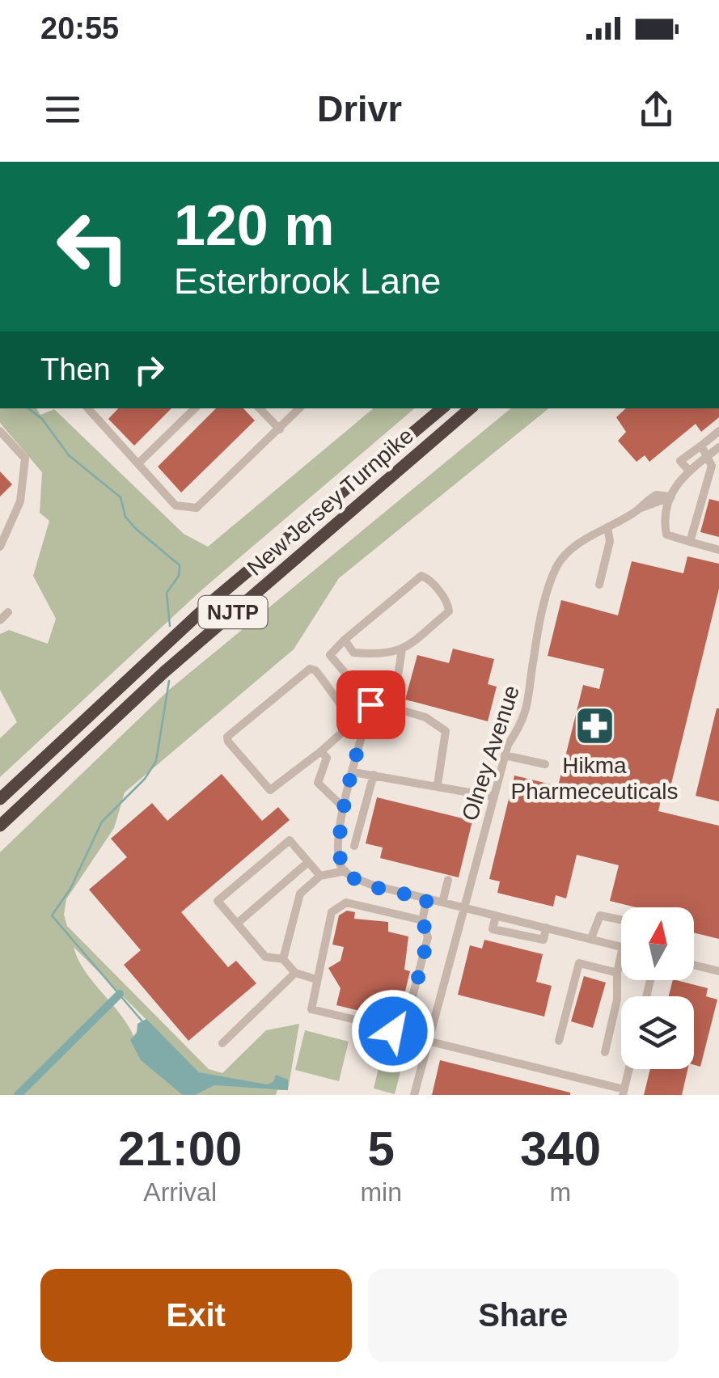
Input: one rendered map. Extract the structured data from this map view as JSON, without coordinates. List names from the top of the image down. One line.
{"streets":{"highway":["New Jersey Turnpike","NJTP"],"street":["Olney Avenue"]},"places":{"pharmacy":["Hikma Pharmeceuticals"]},"north":"top","page":{"status":"20:55","header":"Drivr","turn":["120 m","Esterbrook Lane"],"then":"Then","eta":["21:00","Arrival","5","min","340","m"],"buttons":["Exit","Share"]}}
